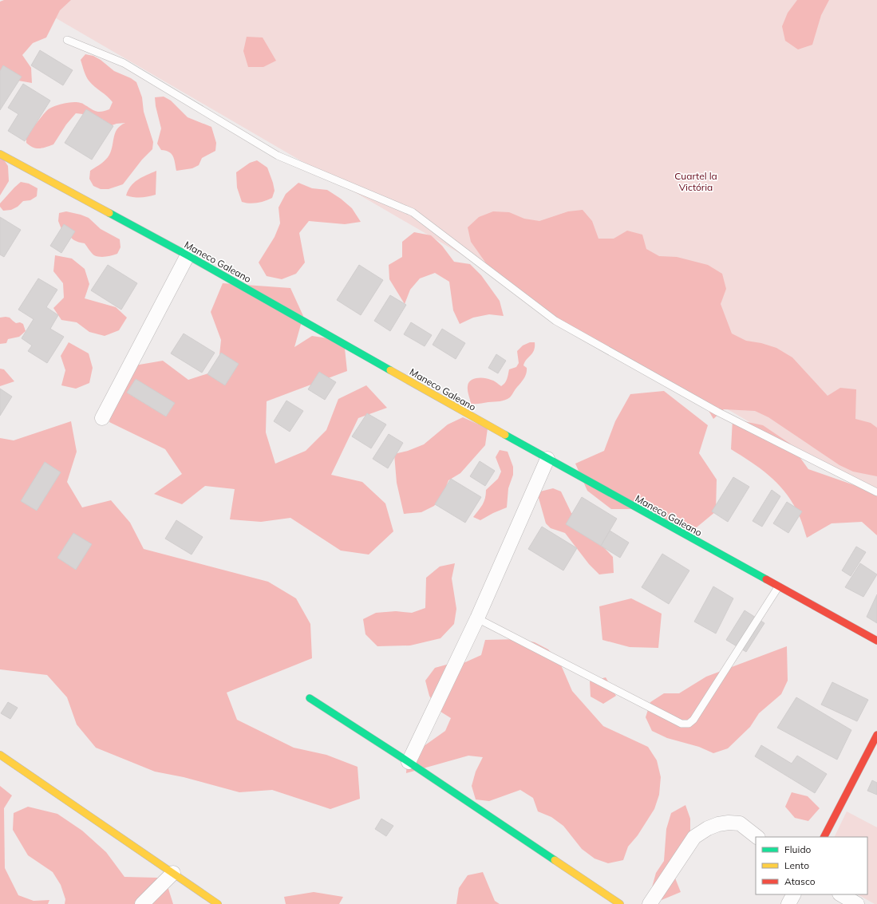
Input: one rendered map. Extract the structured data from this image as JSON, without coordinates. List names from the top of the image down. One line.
{"streets":{"street":["Maneco Galeano"]},"parks":["Cuartel la Victória"],"legend":["Fluido","Lento","Atasco"]}
